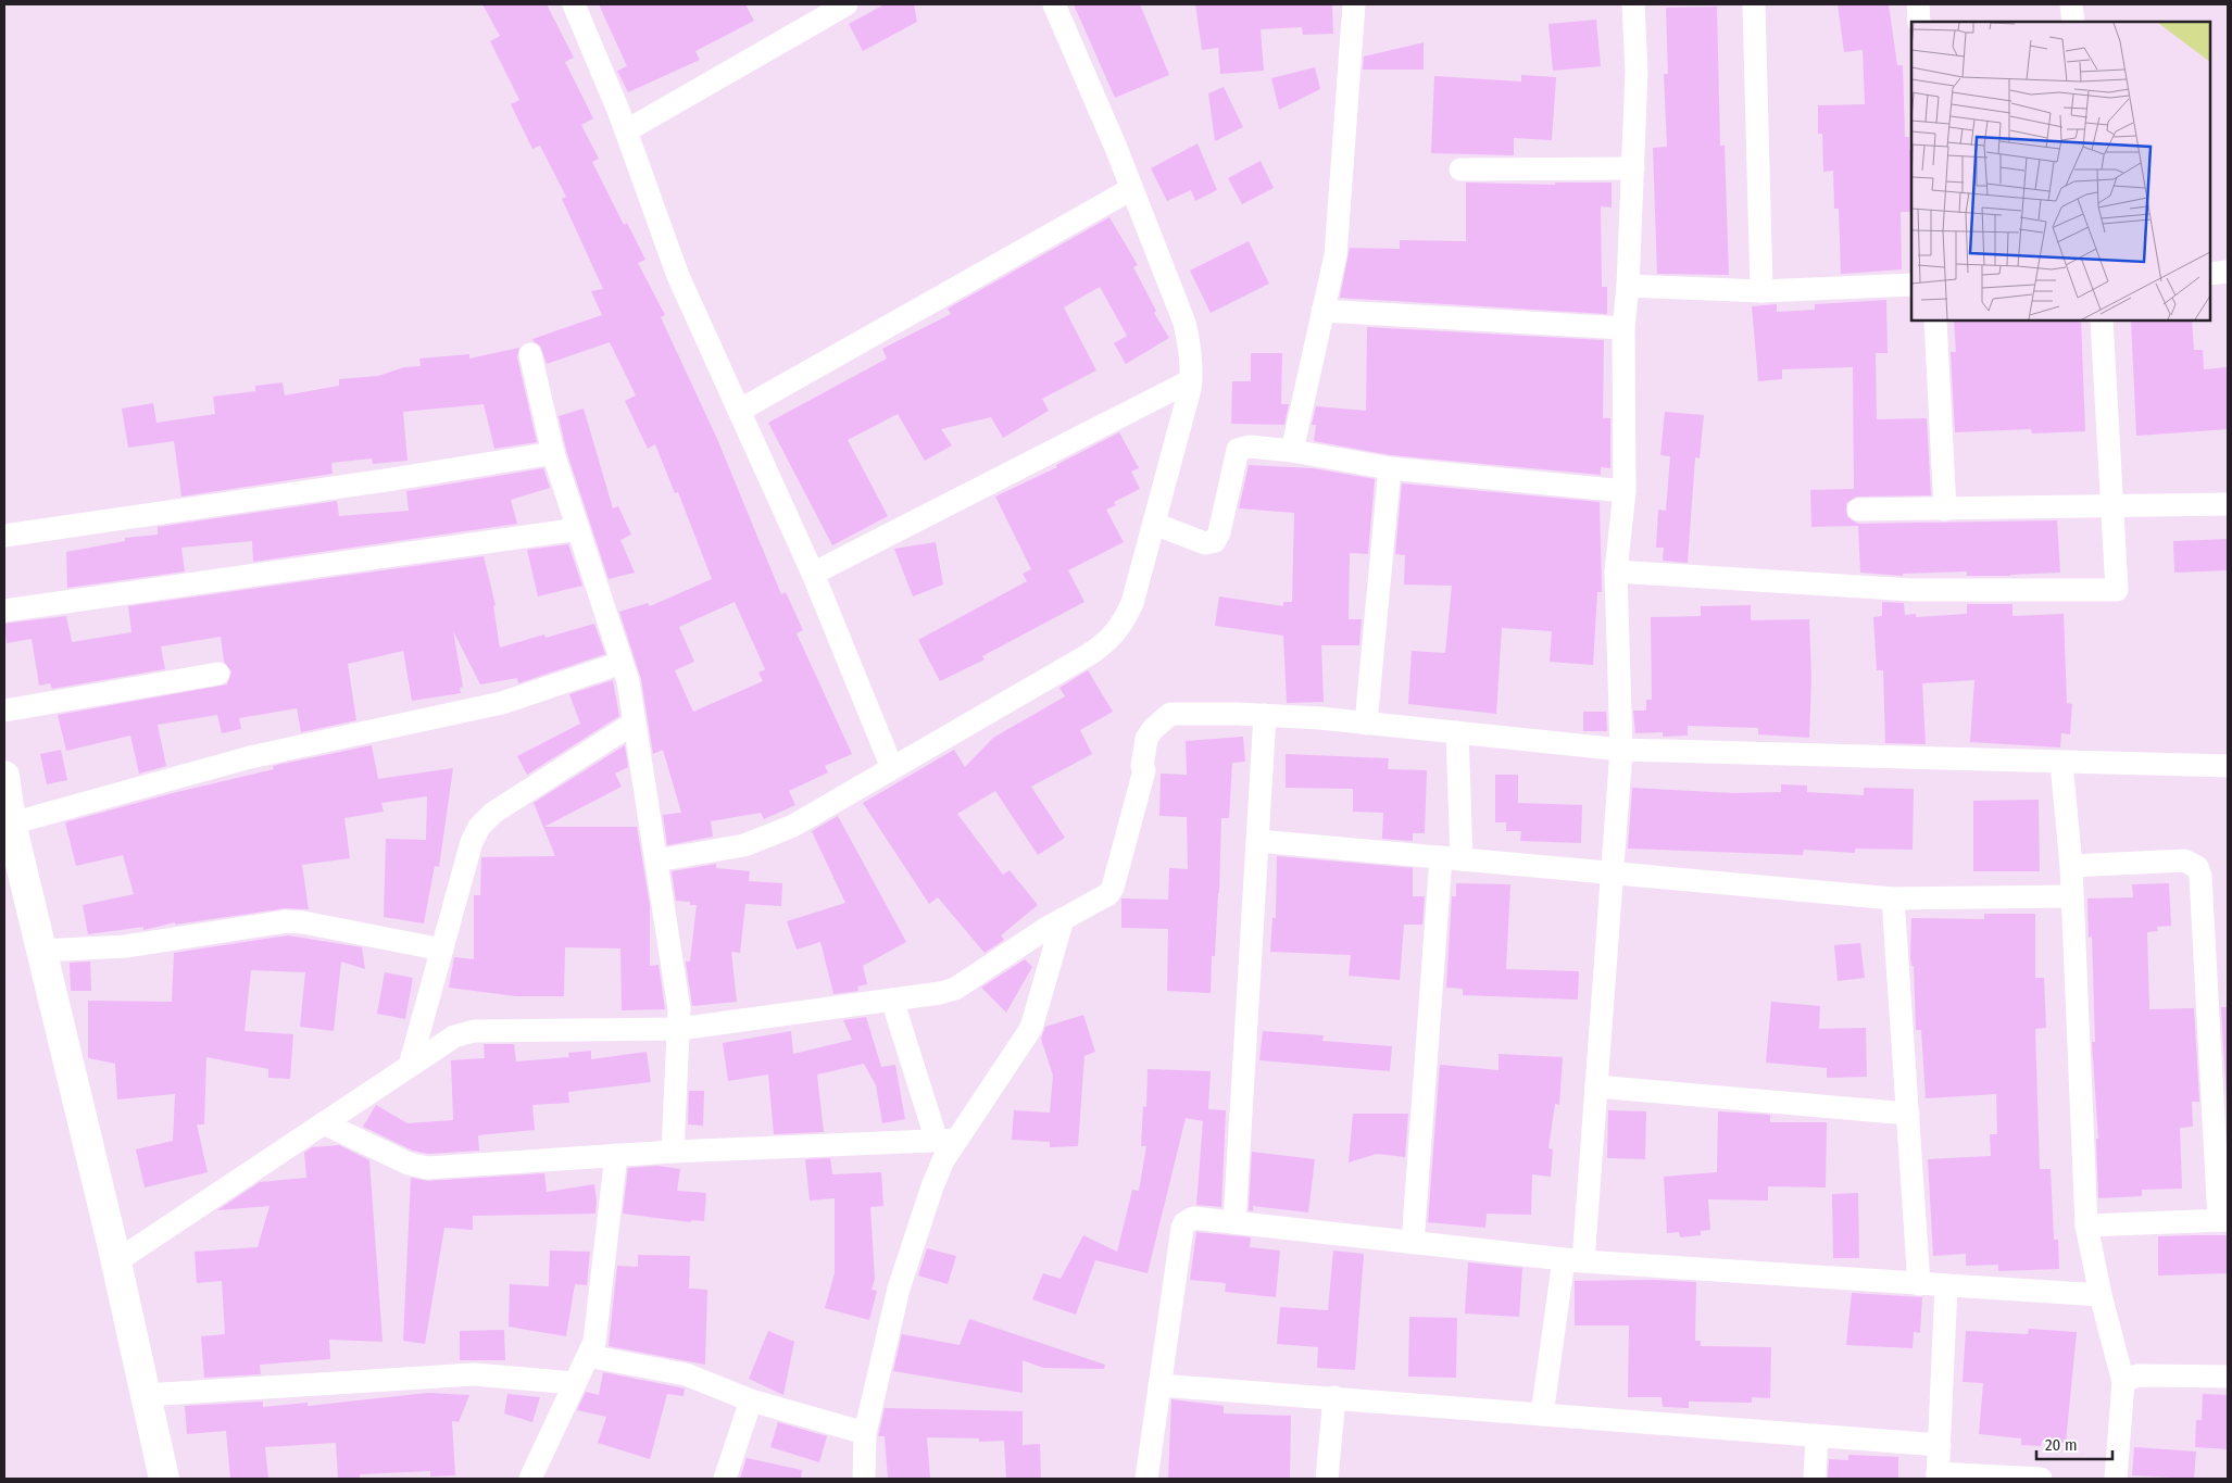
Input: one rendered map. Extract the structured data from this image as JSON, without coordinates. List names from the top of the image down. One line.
{"scale_bar":"20 m"}
